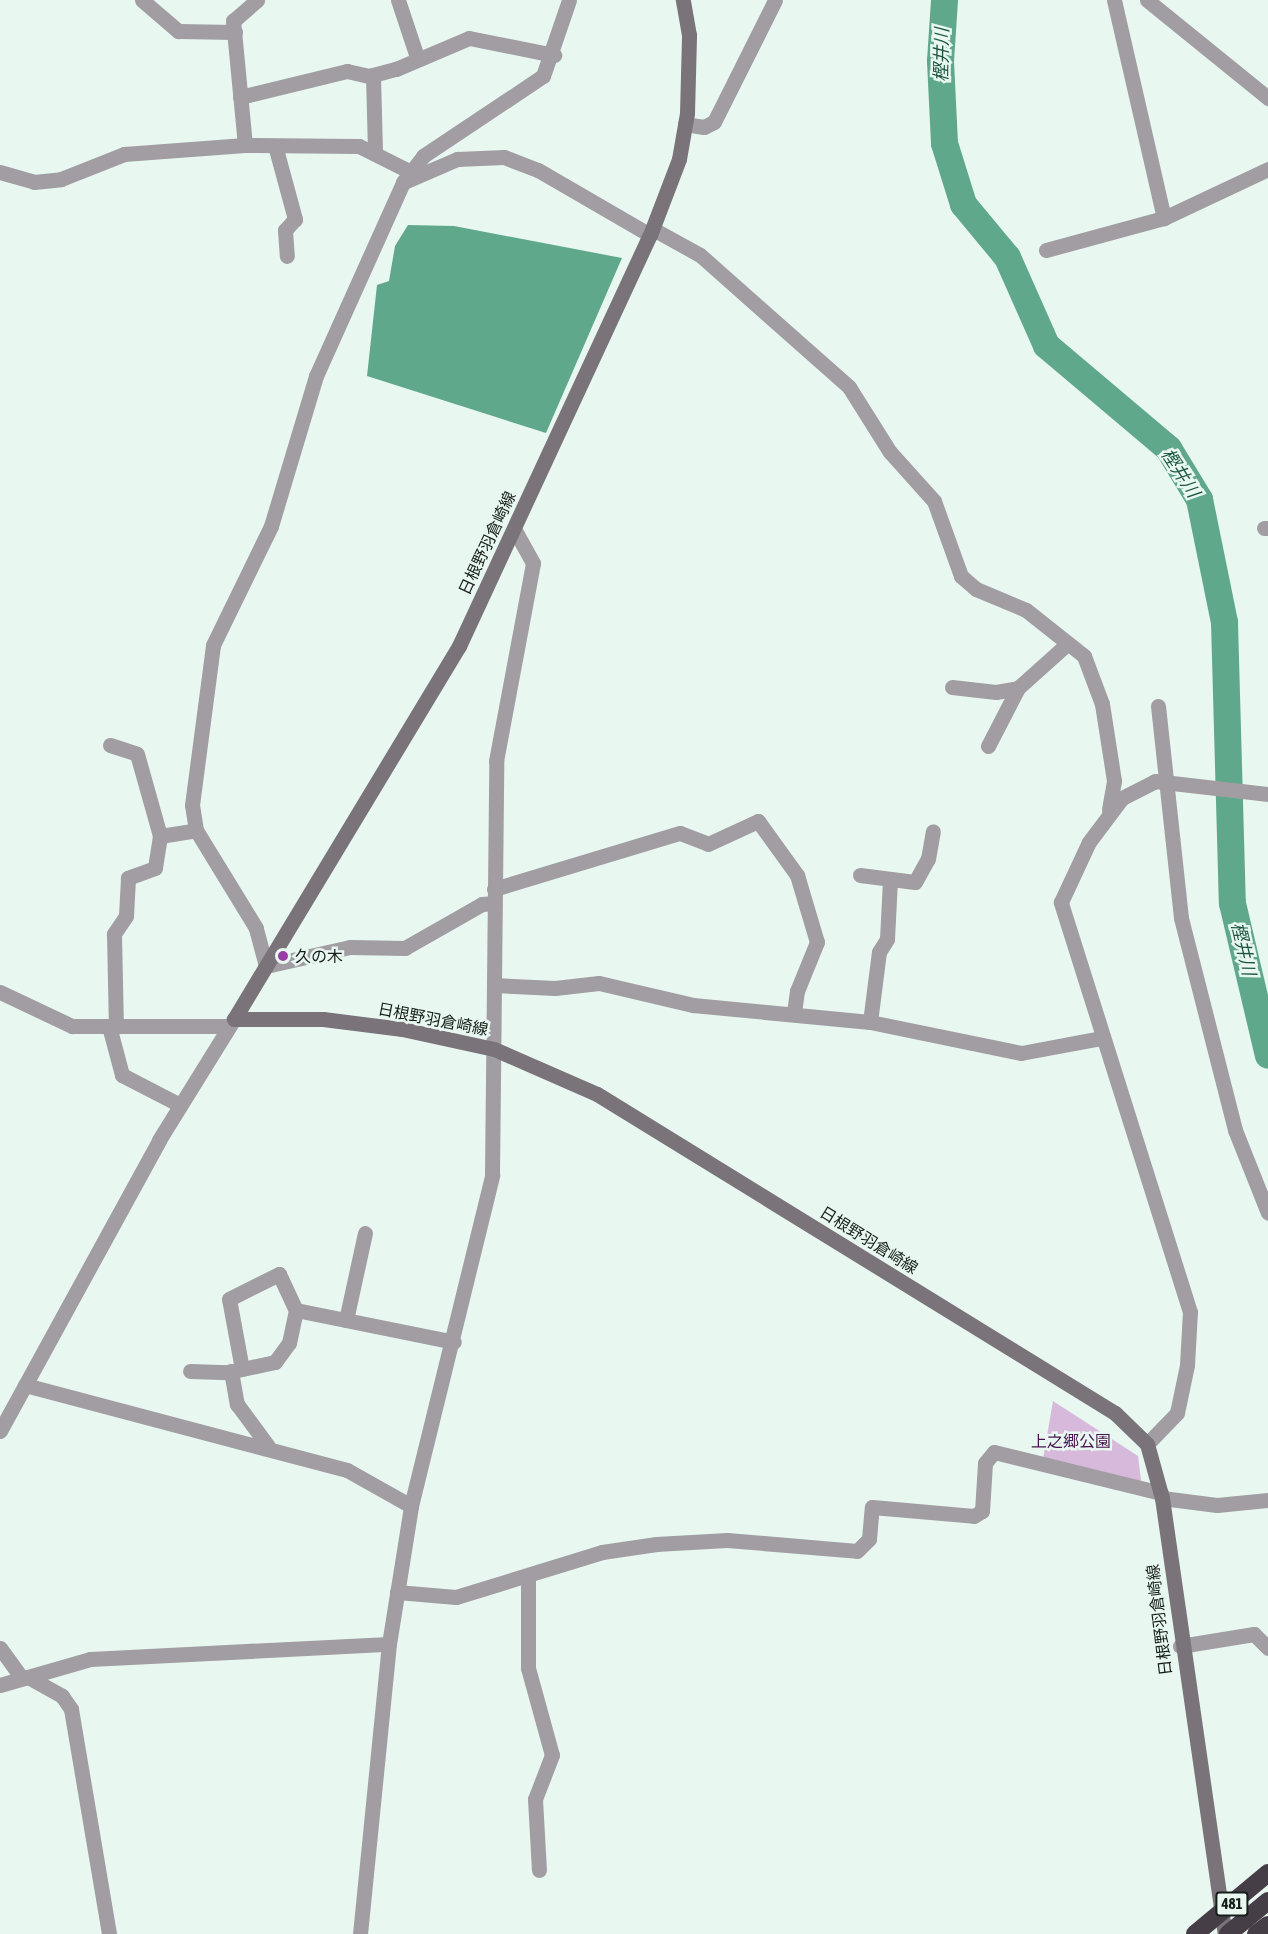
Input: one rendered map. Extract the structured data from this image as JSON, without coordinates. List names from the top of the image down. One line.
{"streets":{"highway":["481"],"main road":["日根野羽倉崎線"]},"crossings":[["日根野羽倉崎線","481"]],"water":["樫井川"],"parks":["上之郷公園"],"places":["久の木"]}
